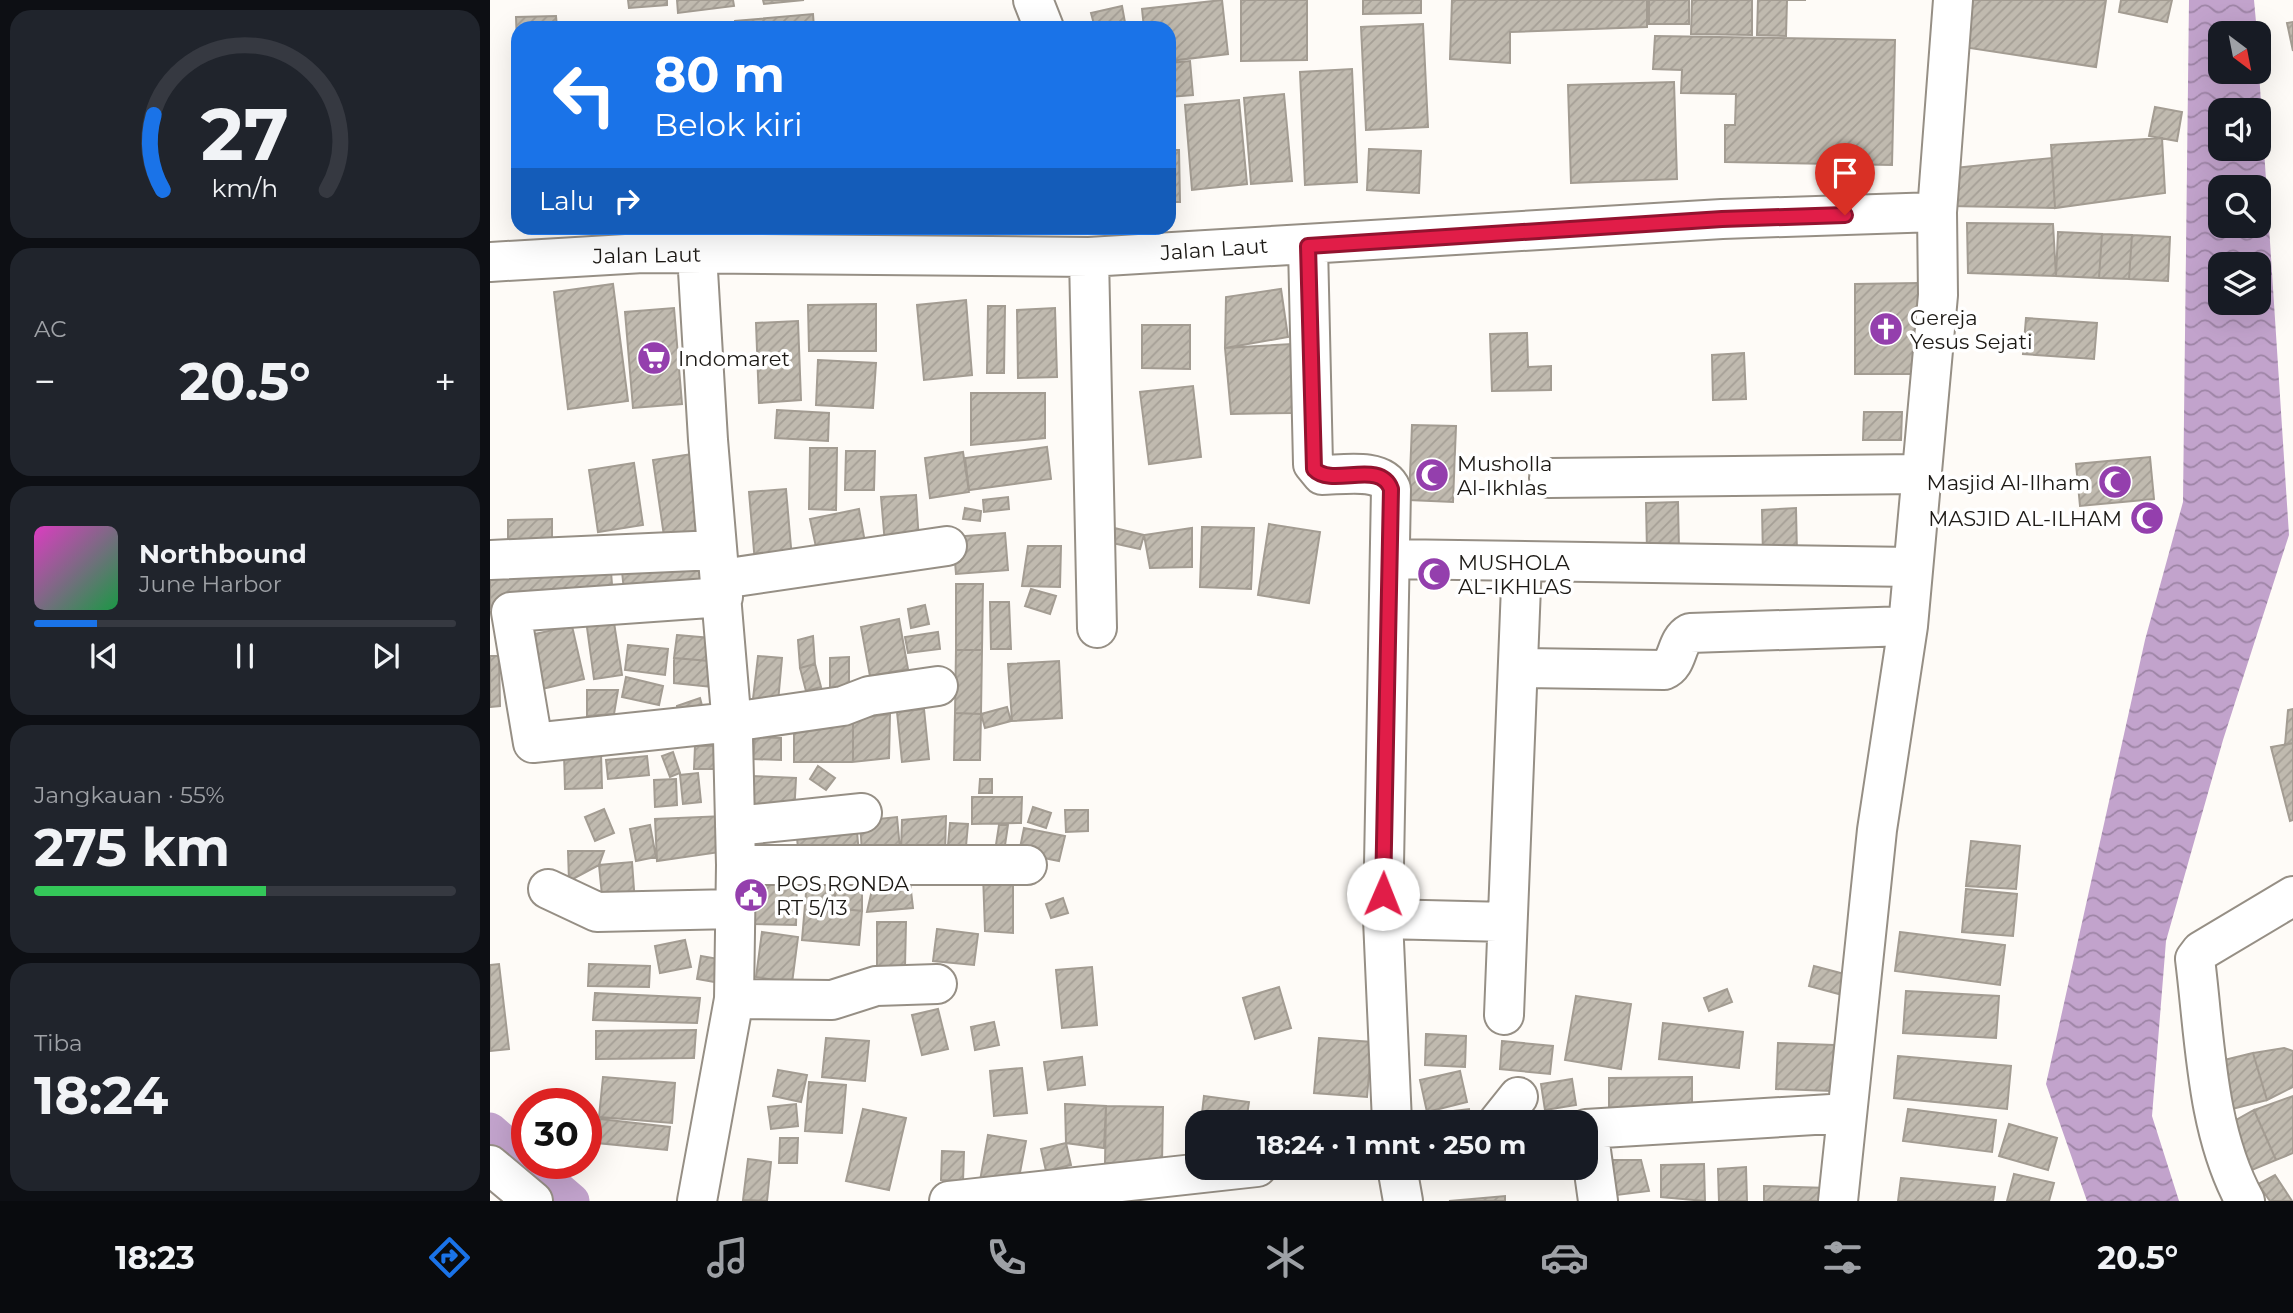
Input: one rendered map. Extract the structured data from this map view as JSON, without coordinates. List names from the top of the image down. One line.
{"streets":{"street":["Jalan Laut"]},"places":{"church":["Gereja Yesus Sejati"],"supermarket":["Indomaret"],"mosque":["Musholla Al-Ikhlas","Masjid Al-Ilham","MASJID AL-ILHAM","MUSHOLA AL-IKHLAS"],"public building":["POS RONDA RT 5/13"]},"north":"bottom right","page":{"turn":["80 m","Belok kiri"],"then":"Lalu","tile":["AC",["Jangkauan · 55%","275 km"],["Tiba","18:24"]],"heat":["−","20.5°","+"],"song":["Northbound","June Harbor"],"limit":"30","trip":"18:24 · 1 mnt · 250 m","tabs":["18:23","20.5°"],"gauge":["27","km/h"]}}
